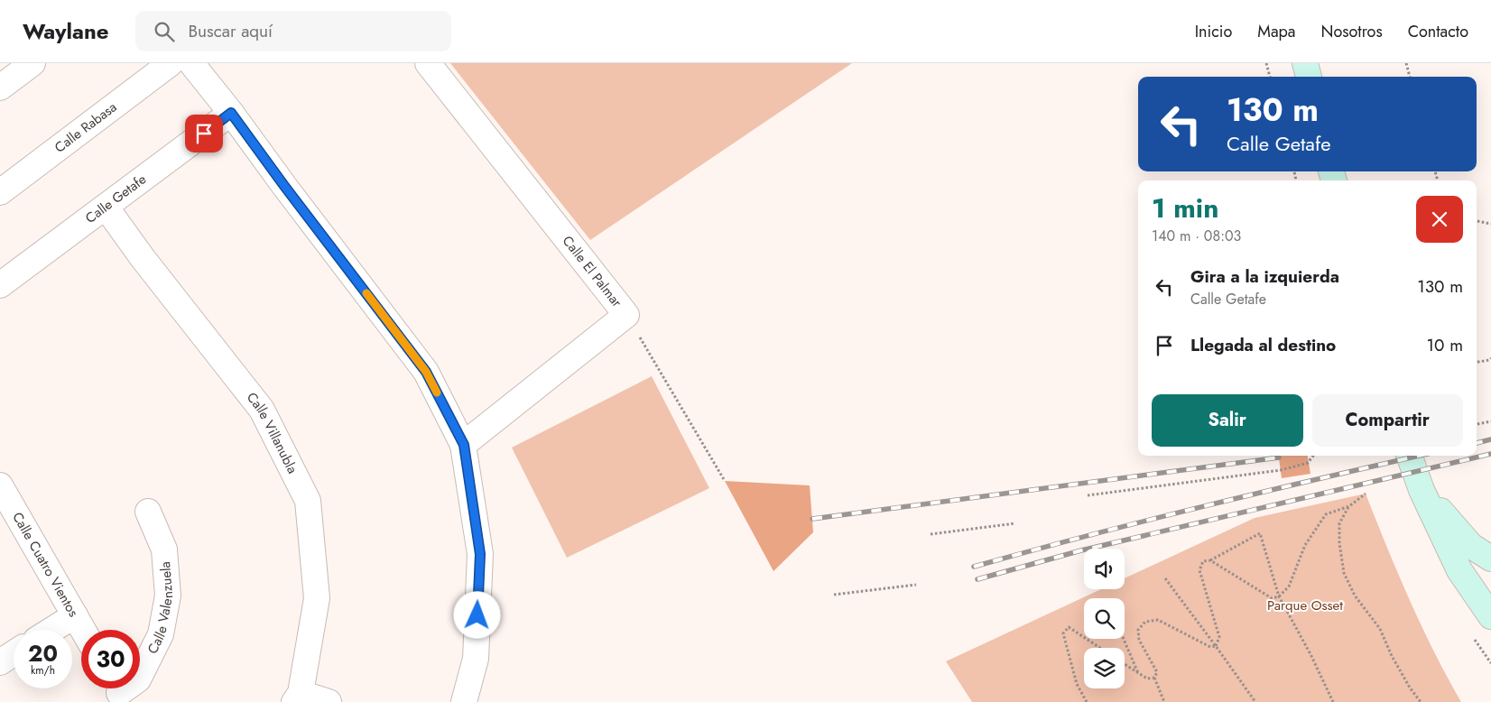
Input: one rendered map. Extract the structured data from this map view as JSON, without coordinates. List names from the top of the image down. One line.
{"streets":{"street":["Calle Rabasa","Calle Getafe","Calle El Palmar","Calle Villanubla","Calle Cuatro Vientos","Calle Valenzuela"]},"crossings":[["Calle Getafe","Calle Villanubla"]],"parks":["Parque Osset"],"page":{"header":"Waylane","search":"Buscar aquí","nav":["Inicio","Mapa","Nosotros","Contacto"],"turn":["130 m","Calle Getafe"],"heading":["1 min","140 m · 08:03"],"list":[{"name":"Gira a la izquierda","note":"Calle Getafe","value":"130 m"},{"name":"Llegada al destino","value":"10 m"}],"buttons":["Salir","Compartir"],"speed":"20 km/h","limit":"30"}}
